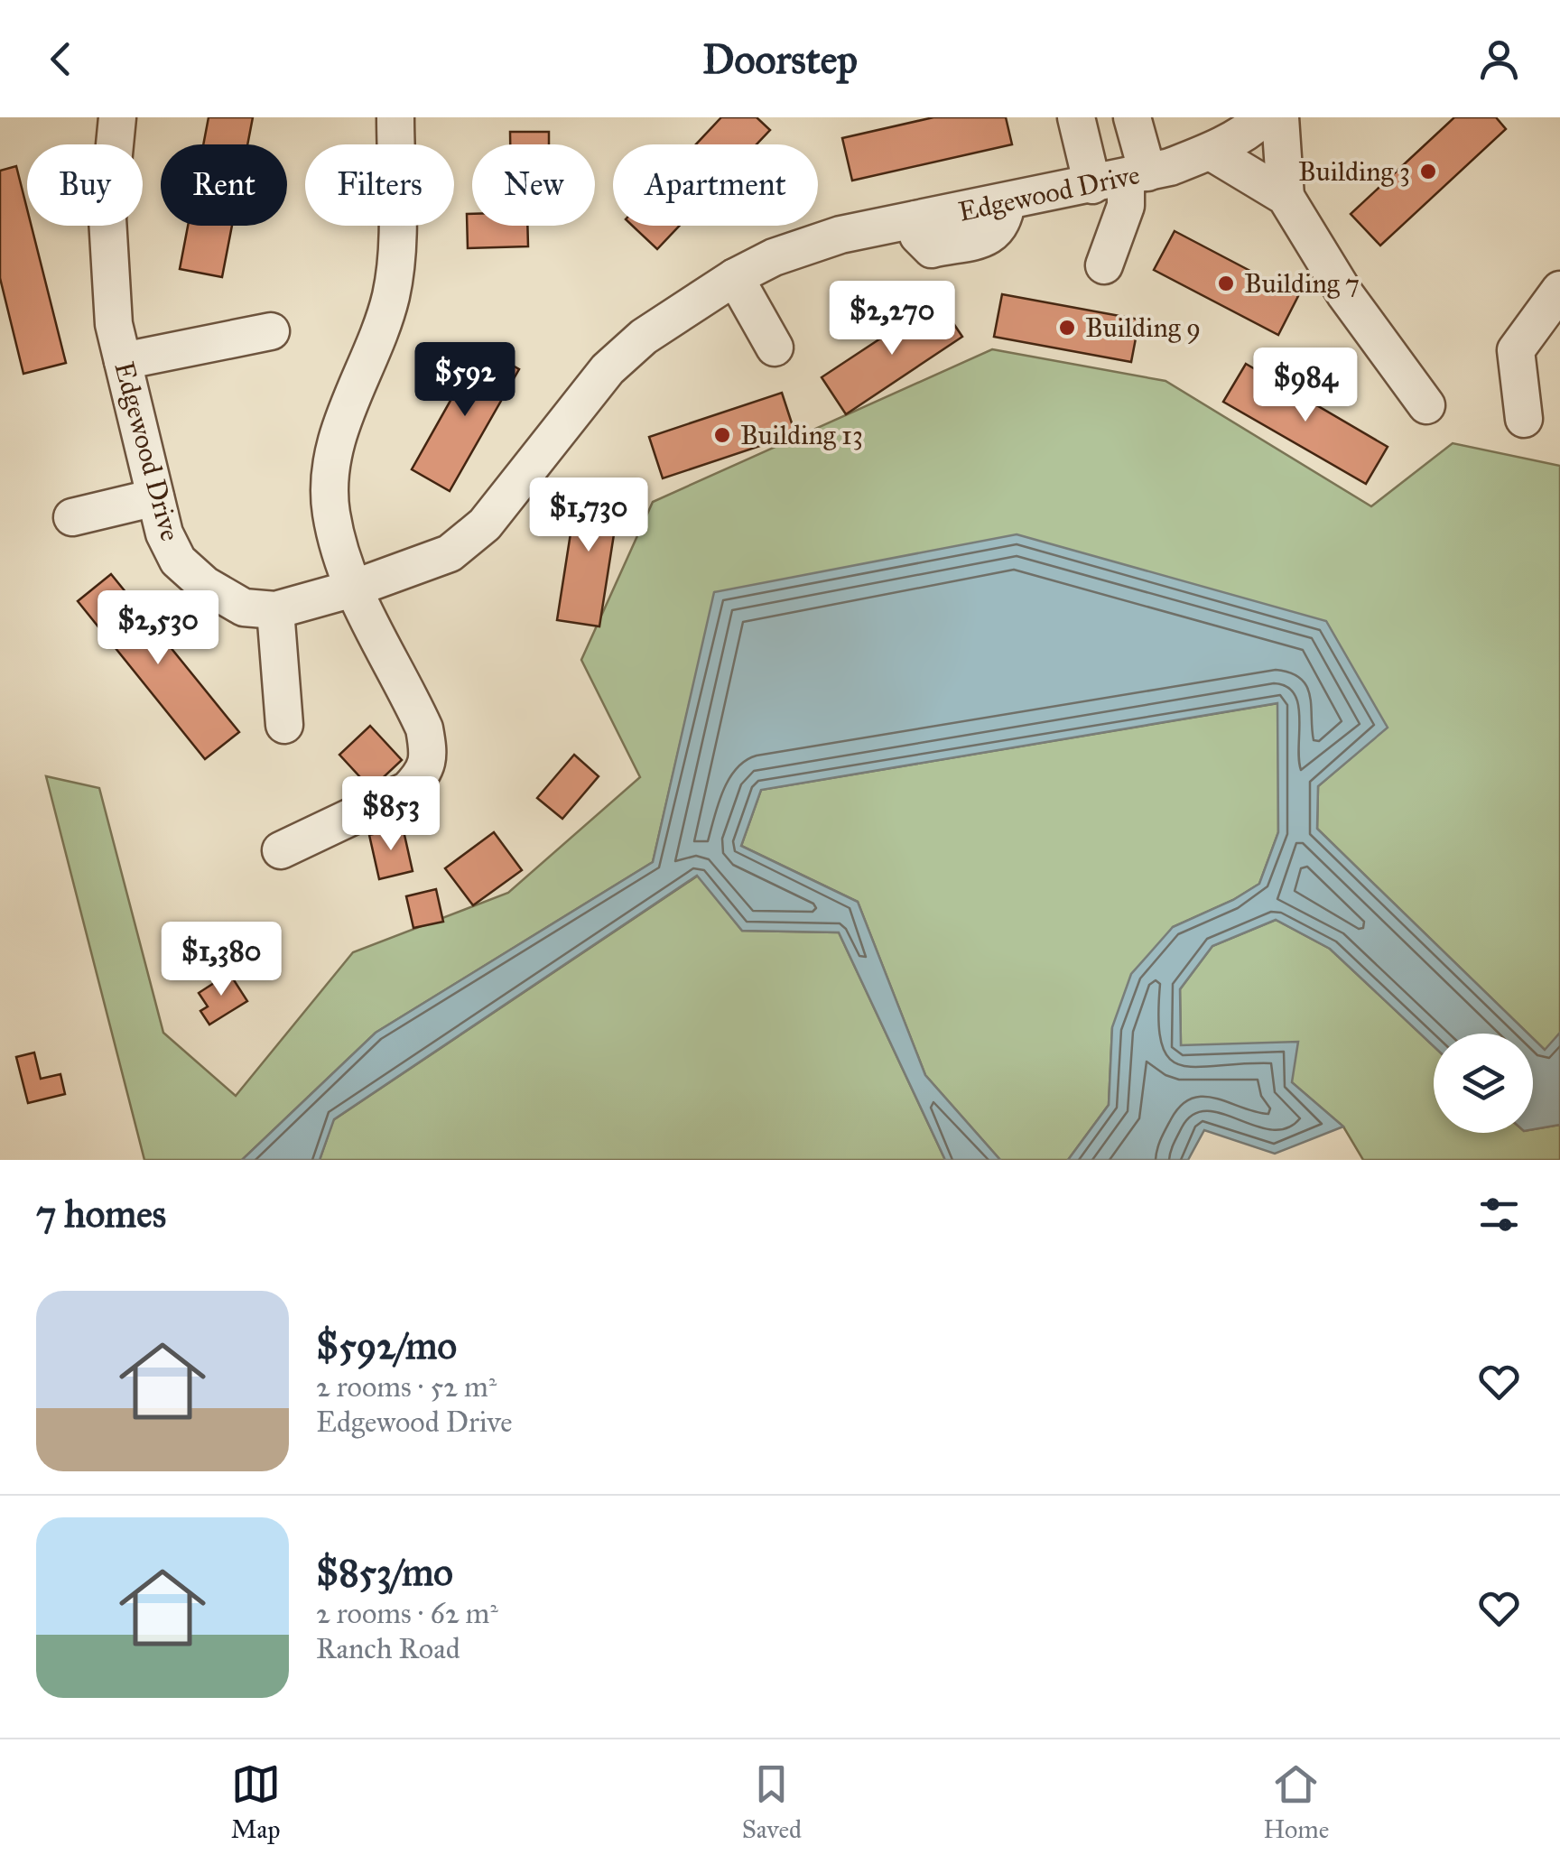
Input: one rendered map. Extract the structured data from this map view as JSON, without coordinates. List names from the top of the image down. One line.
{"streets":{"street":["Edgewood Drive"]},"places":["Building 3","Building 7","Building 9","Building 13"],"page":{"header":"Doorstep","chip":["Buy","Rent","Filters","New","Apartment"],"price":["$2,270","$592","$984","$1,730","$2,530","$853","$1,380"],"heading":"7 homes","list":[{"name":"$592/mo","note":"2 rooms · 52 m² · Edgewood Drive"},{"name":"$853/mo","note":"2 rooms · 62 m² · Ranch Road"}],"tabs":["Map","Saved","Home"]}}
